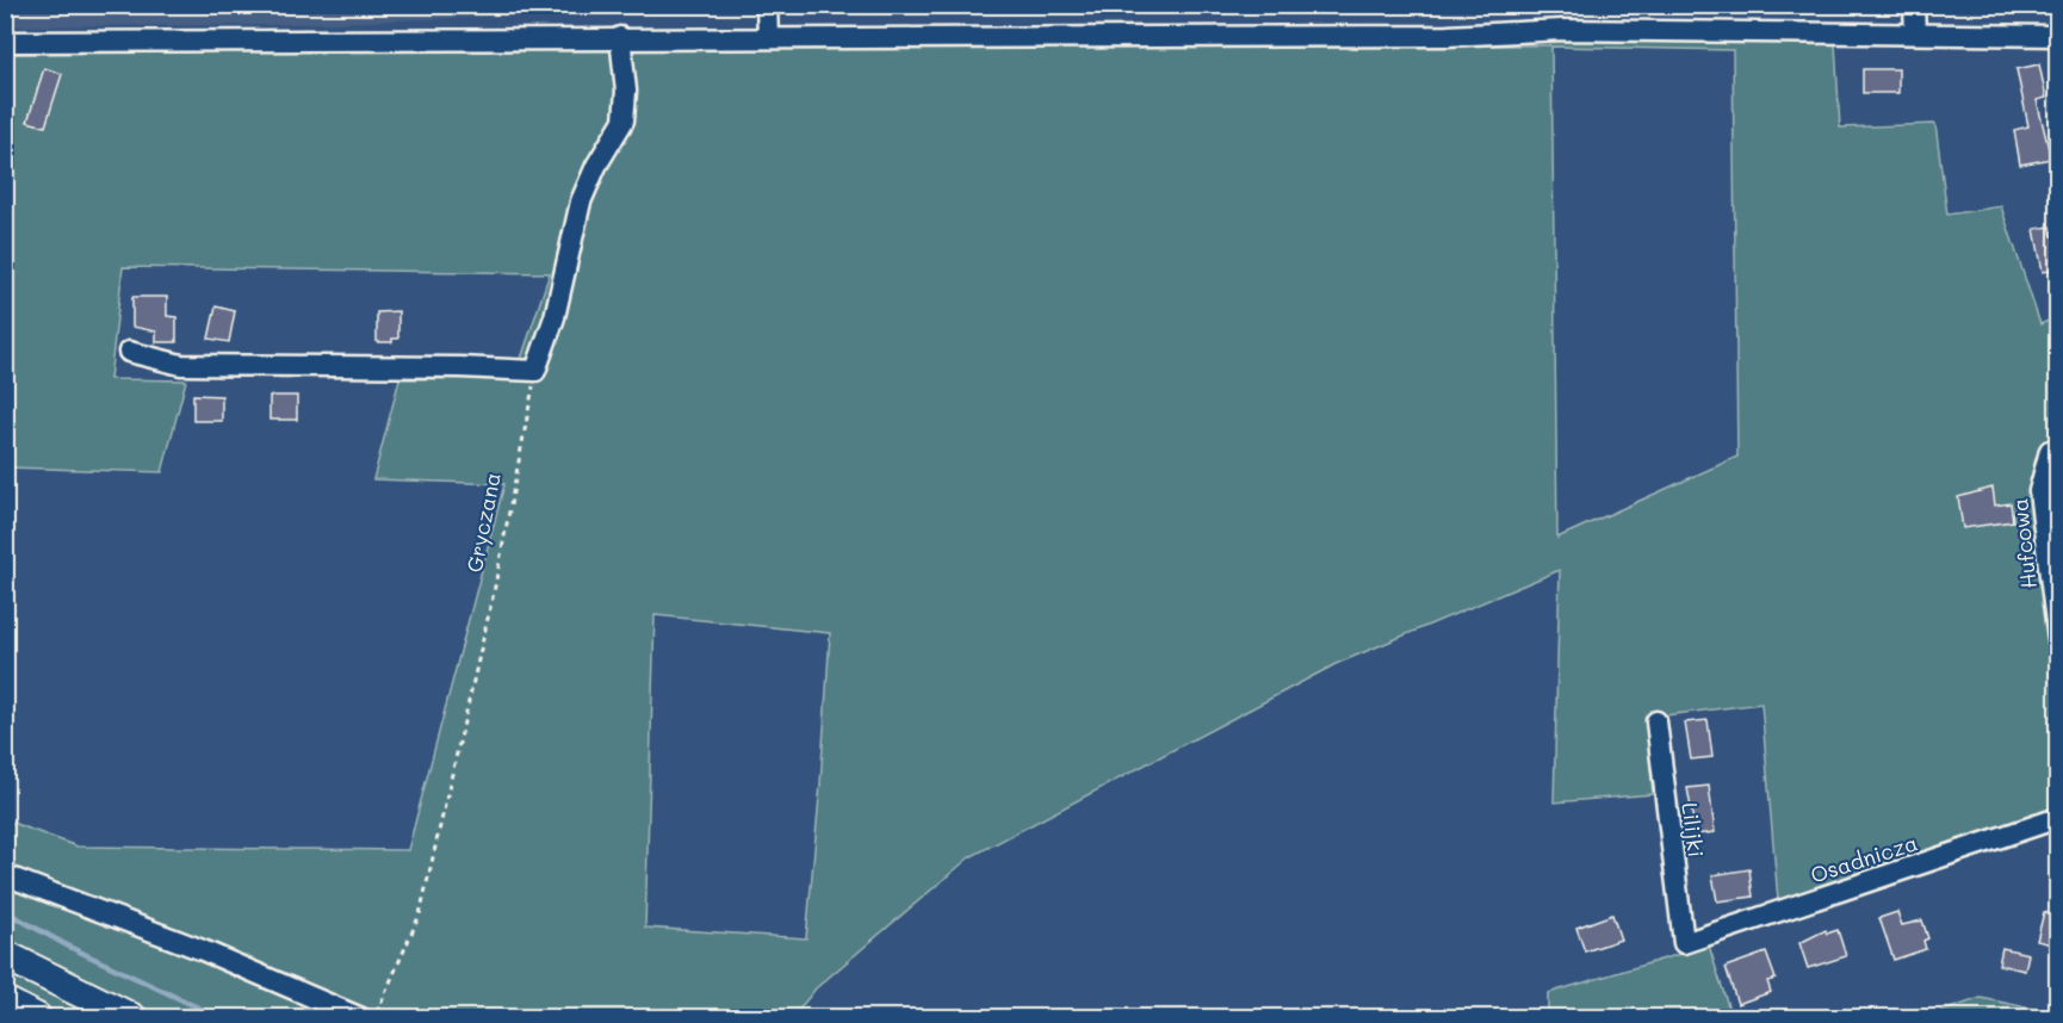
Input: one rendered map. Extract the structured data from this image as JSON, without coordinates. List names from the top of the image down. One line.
{"streets":{"street":["Hufcowa","Lilijki","Osadnicza"],"path":["Gryczana"]},"crossings":[["Lilijki","Osadnicza"]]}
